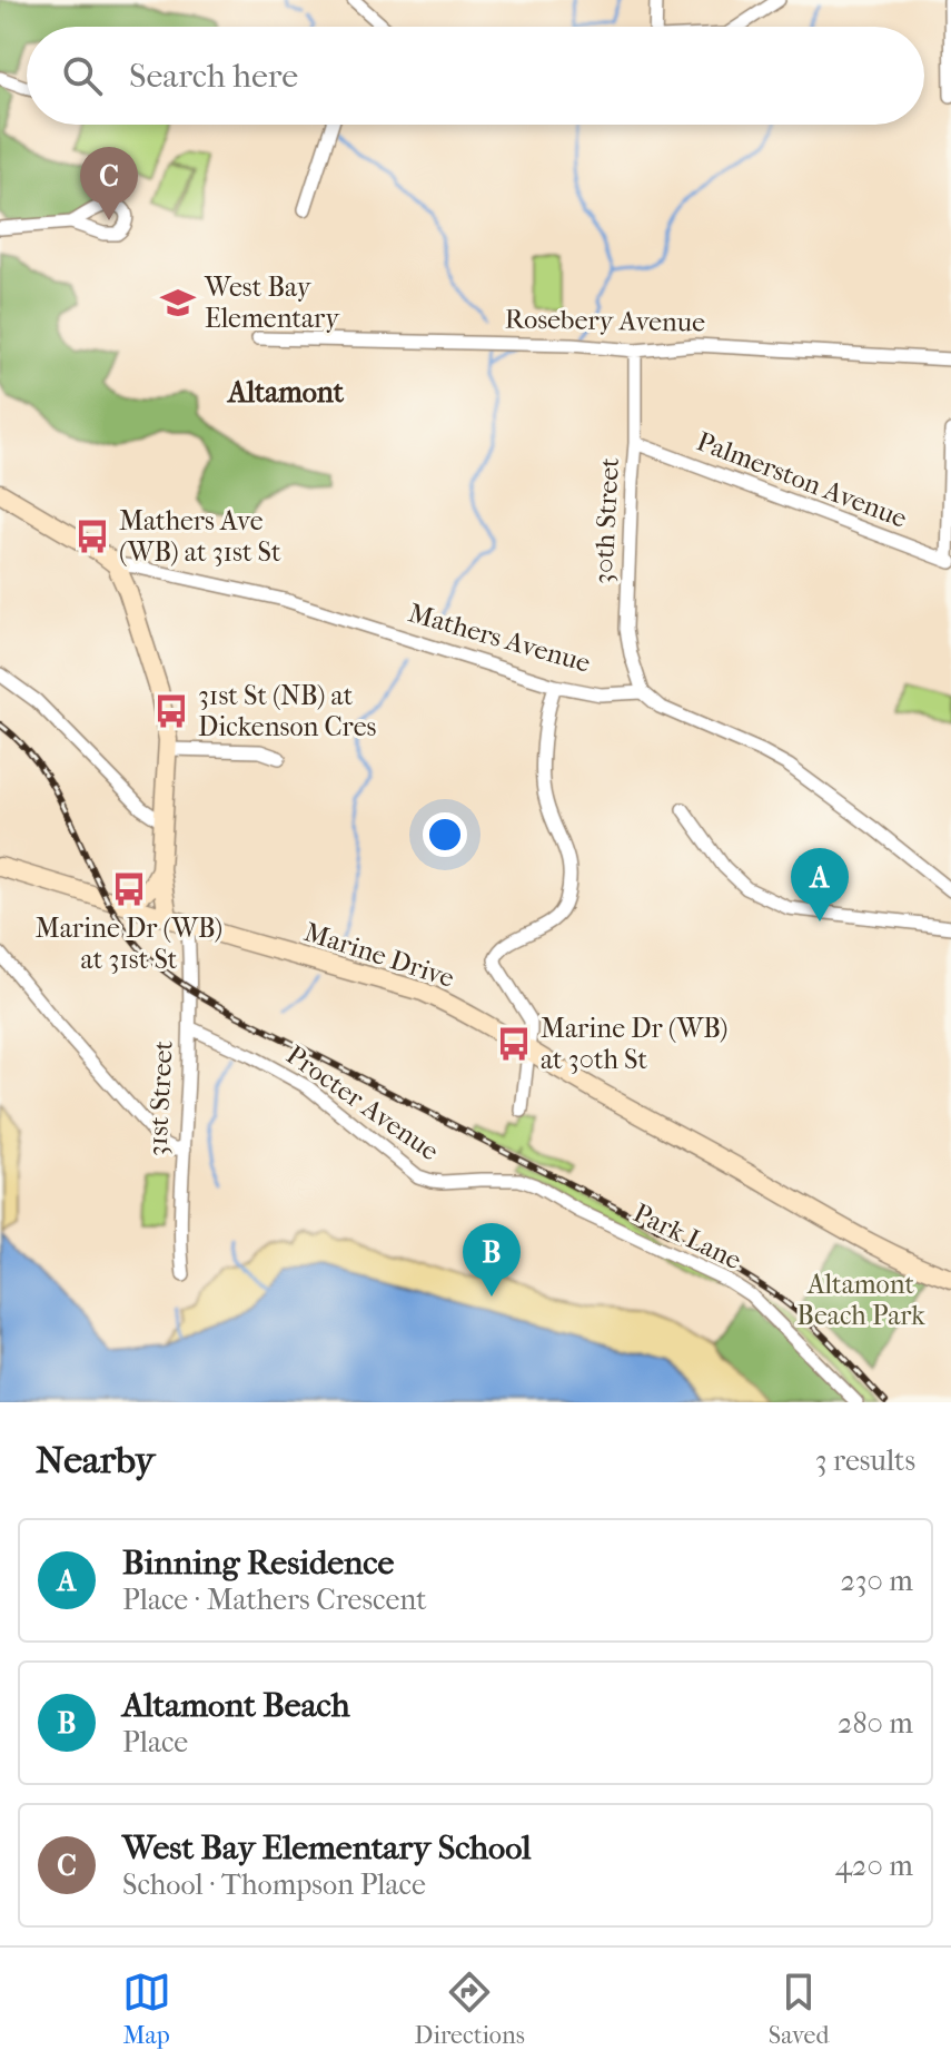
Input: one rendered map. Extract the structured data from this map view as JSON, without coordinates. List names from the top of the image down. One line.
{"streets":{"main road":["Mathers Avenue","Marine Drive"],"street":["Rosebery Avenue","Palmerston Avenue","30th Street","31st Street","Procter Avenue","Park Lane"]},"crossings":[["Rosebery Avenue","30th Street"],["Palmerston Avenue","30th Street"],["30th Street","Mathers Avenue"],["Marine Drive","31st Street"],["31st Street","Procter Avenue"],["Procter Avenue","Park Lane"]],"districts":["Altamont"],"parks":["Altamont Beach Park"],"places":{"school or university":["West Bay Elementary"],"bus stop":["Mathers Ave (WB) at 31st St","31st St (NB) at Dickenson Cres","Marine Dr (WB) at 31st St","Marine Dr (WB) at 30th St"]},"page":{"search":"Search here","pins":["C","A","B"],"heading":["Nearby","3 results"],"list":[{"mark":"A","name":"Binning Residence","note":"Place · Mathers Crescent","value":"230 m"},{"mark":"B","name":"Altamont Beach","note":"Place","value":"280 m"},{"mark":"C","name":"West Bay Elementary School","note":"School · Thompson Place","value":"420 m"}],"nav":["Map","Directions","Saved"]}}
